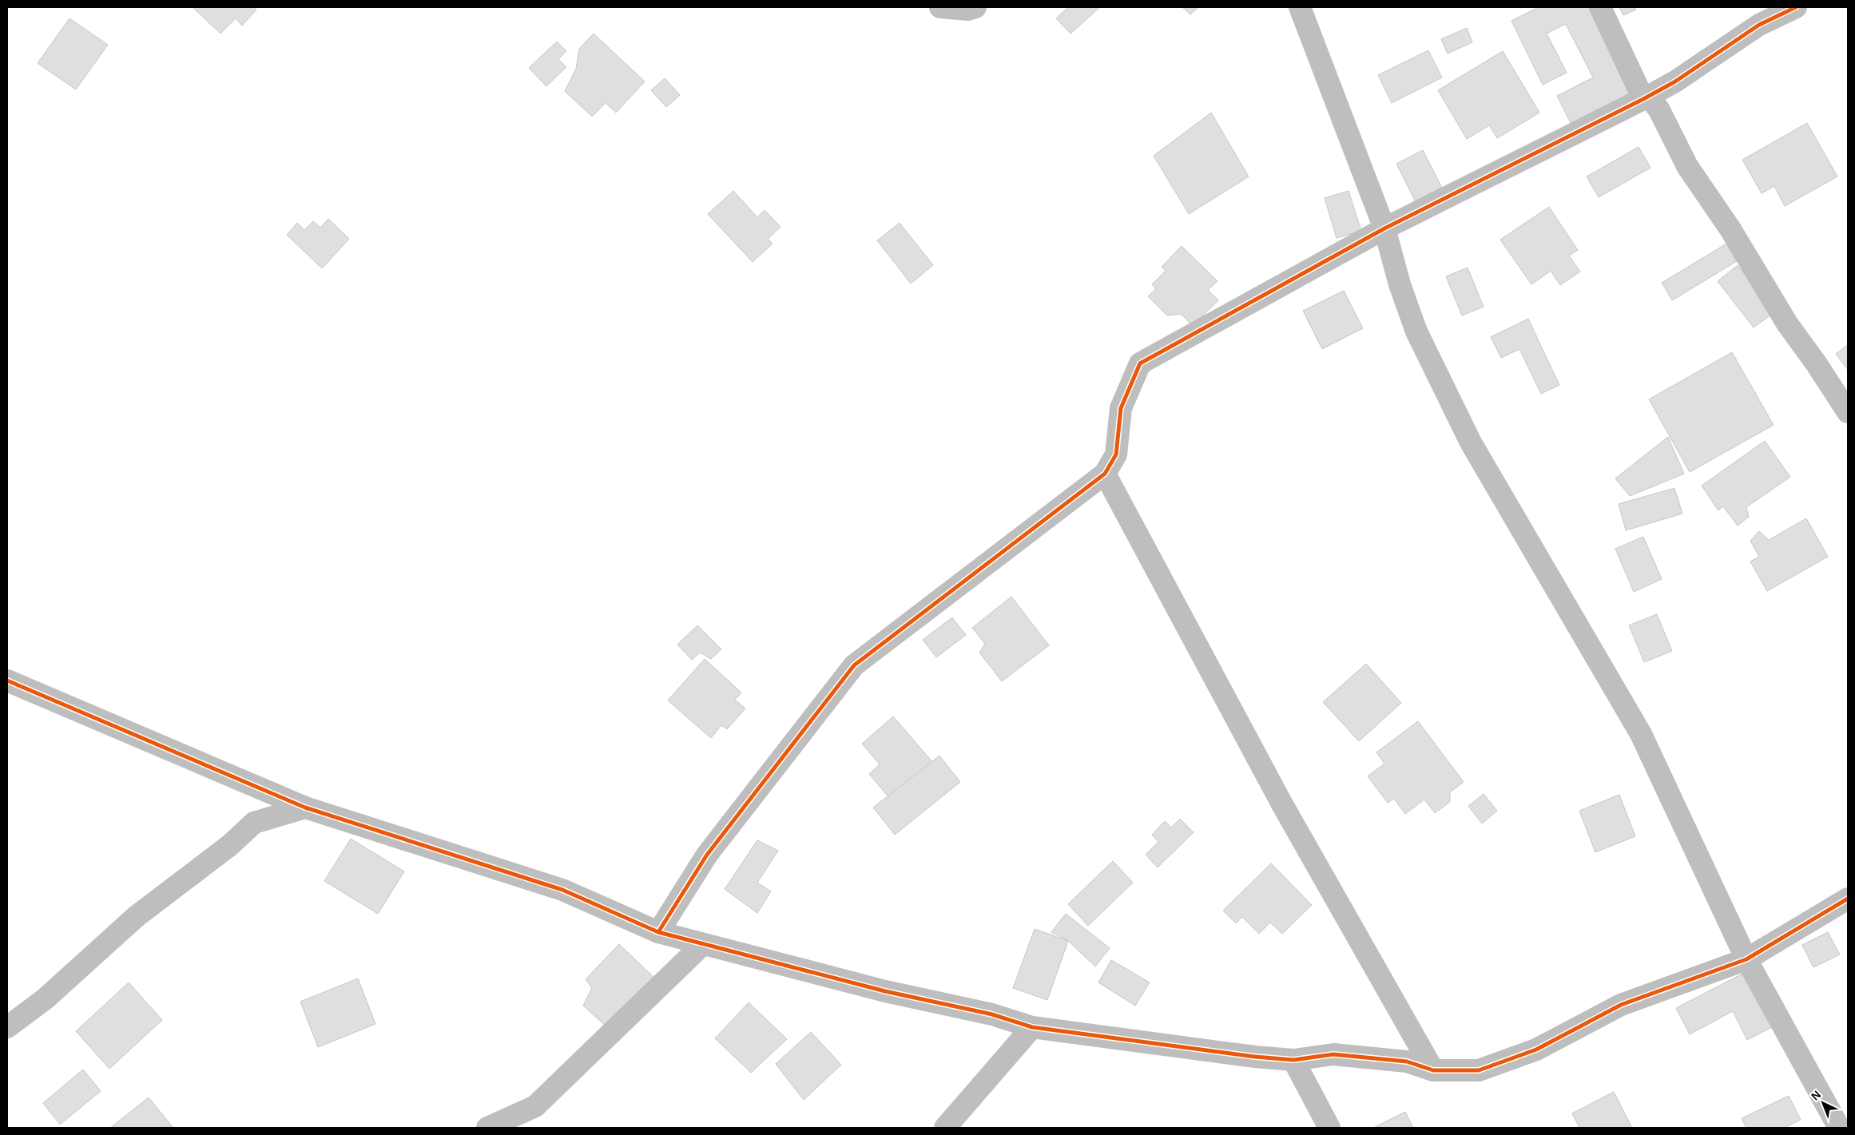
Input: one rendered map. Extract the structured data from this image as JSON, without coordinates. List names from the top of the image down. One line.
{"north":"top left"}
